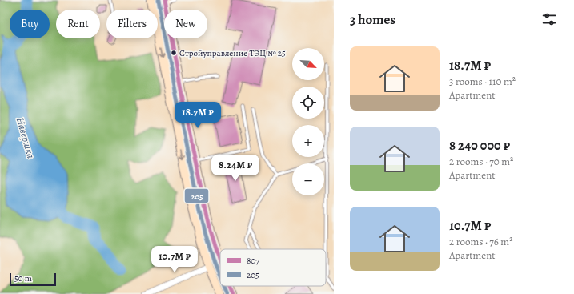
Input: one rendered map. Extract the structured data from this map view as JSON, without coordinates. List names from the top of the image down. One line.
{"water":["Навершка"],"places":["Стройуправление ТЭЦ № 25"],"lines":["transit line 807","transit line 205"],"legend":["807","205"],"scale_bar":"50 m","north":"bottom right","page":{"heading":"3 homes","chip":["Buy","Rent","Filters","New"],"list":[{"name":"18.7M ₽","note":"3 rooms · 110 m² · Apartment"},{"name":"8 240 000 ₽","note":"2 rooms · 70 m² · Apartment"},{"name":"10.7M ₽","note":"2 rooms · 76 m² · Apartment"}],"map_buttons":["+","−"],"price":["18.7M ₽","8.24M ₽","10.7M ₽"],"scale":"50 m"}}
